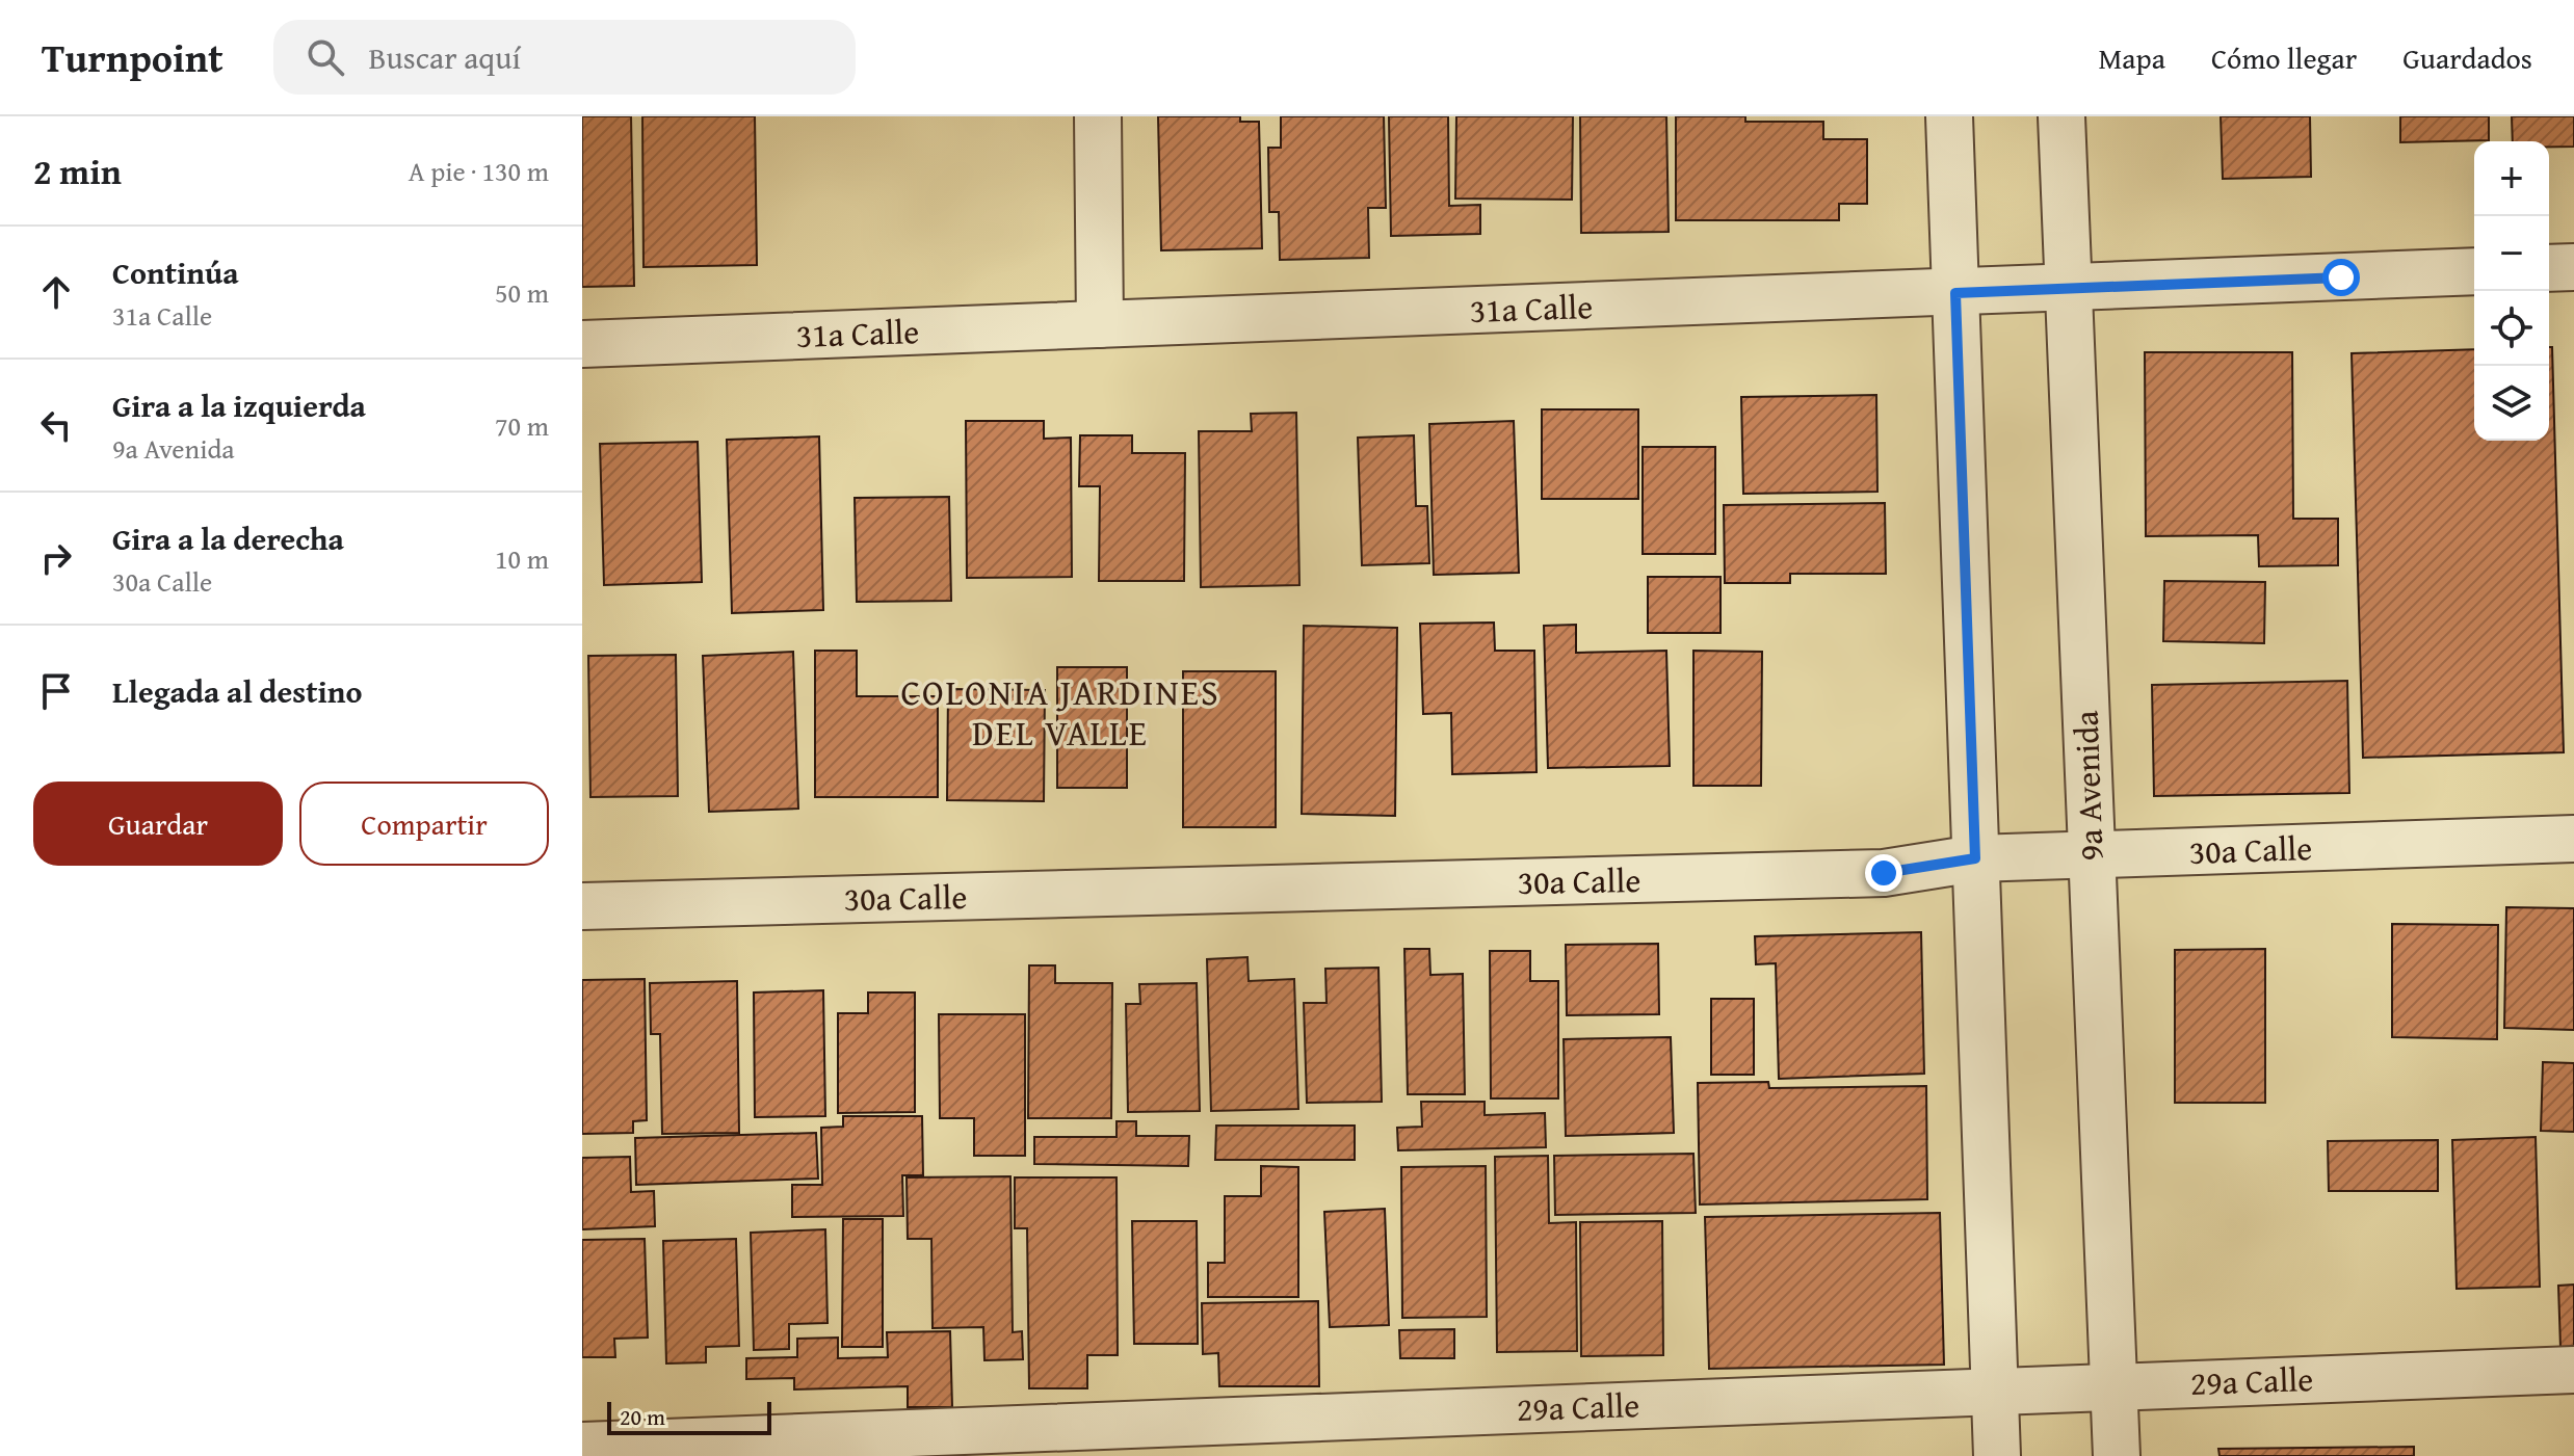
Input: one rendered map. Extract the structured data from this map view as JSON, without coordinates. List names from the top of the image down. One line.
{"streets":{"street":["31a Calle","9a Avenida","30a Calle","29a Calle"]},"crossings":[["31a Calle","9a Avenida"],["9a Avenida","30a Calle"],["9a Avenida","29a Calle"]],"districts":["COLONIA JARDINES DEL VALLE"],"scale_bar":"20 m","page":{"header":"Turnpoint","search":"Buscar aquí","nav":["Mapa","Cómo llegar","Guardados"],"heading":["2 min","A pie · 130 m"],"map_buttons":["+","−"],"list":[["Continúa","31a Calle","50 m"],["Gira a la izquierda","9a Avenida","70 m"],["Gira a la derecha","30a Calle","10 m"],"Llegada al destino"],"buttons":["Guardar","Compartir"],"scale":"20 m"}}
